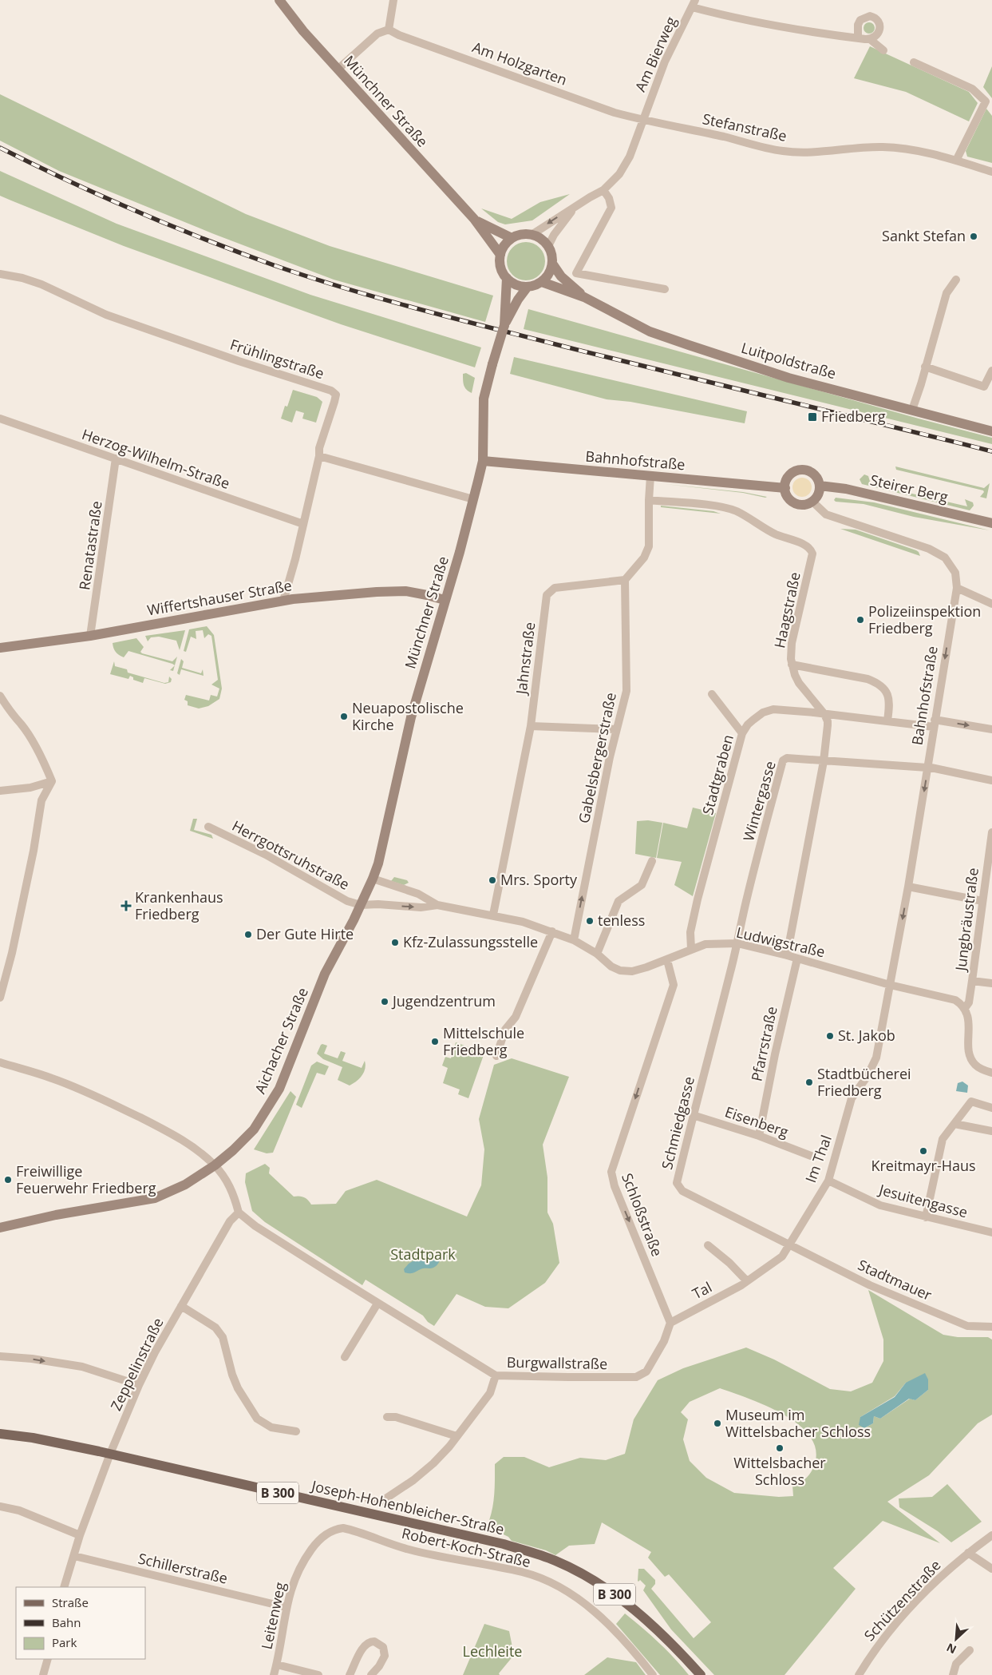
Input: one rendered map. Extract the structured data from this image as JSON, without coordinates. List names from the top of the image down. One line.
{"streets":{"main road":["Münchner Straße","Luitpoldstraße","Bahnhofstraße","Steirer Berg","Wiffertshauser Straße","Aichacher Straße","B 300","Joseph-Hohenbleicher-Straße"],"street":["Am Bierweg","Am Holzgarten","Stefanstraße","Frühlingstraße","Herzog-Wilhelm-Straße","Renatastraße","Haagstraße","Jahnstraße","Gabelsbergerstraße","Stadtgraben","Wintergasse","Herrgottsruhstraße","Jungbräustraße","Ludwigstraße","Pfarrstraße","Eisenberg","Schmiedgasse","Im Thal","Jesuitengasse","Schloßstraße","Stadtmauer","Tal","Burgwallstraße","Zeppelinstraße","Robert-Koch-Straße","Schillerstraße","Schützenstraße","Leitenweg"]},"crossings":[["Am Bierweg","Am Holzgarten"],["Am Bierweg","Stefanstraße"],["Am Holzgarten","Stefanstraße"],["Münchner Straße","Luitpoldstraße"],["Münchner Straße","Bahnhofstraße"],["Münchner Straße","Wiffertshauser Straße"],["Münchner Straße","Herrgottsruhstraße"],["Münchner Straße","Ludwigstraße"],["Münchner Straße","Aichacher Straße"],["Herzog-Wilhelm-Straße","Renatastraße"],["Bahnhofstraße","Steirer Berg"],["Bahnhofstraße","Stadtgraben"],["Bahnhofstraße","Wintergasse"],["Bahnhofstraße","Ludwigstraße"],["Bahnhofstraße","Im Thal"],["Renatastraße","Wiffertshauser Straße"],["Haagstraße","Stadtgraben"],["Jahnstraße","Gabelsbergerstraße"],["Jahnstraße","Ludwigstraße"],["Gabelsbergerstraße","Ludwigstraße"],["Stadtgraben","Ludwigstraße"],["Wintergasse","Ludwigstraße"],["Wintergasse","Schmiedgasse"],["Herrgottsruhstraße","Ludwigstraße"],["Herrgottsruhstraße","Aichacher Straße"],["Jungbräustraße","Ludwigstraße"],["Ludwigstraße","Aichacher Straße"],["Ludwigstraße","Pfarrstraße"],["Ludwigstraße","Schmiedgasse"],["Ludwigstraße","Im Thal"],["Ludwigstraße","Schloßstraße"],["Pfarrstraße","Eisenberg"],["Eisenberg","Schmiedgasse"],["Schmiedgasse","Im Thal"],["Schmiedgasse","Stadtmauer"],["Schmiedgasse","Tal"],["Im Thal","Jesuitengasse"],["Im Thal","Stadtmauer"],["Im Thal","Tal"],["Schloßstraße","Tal"],["Schloßstraße","Burgwallstraße"],["Stadtmauer","Tal"],["Tal","Burgwallstraße"],["Burgwallstraße","Zeppelinstraße"],["Zeppelinstraße","Joseph-Hohenbleicher-Straße"],["Zeppelinstraße","Schillerstraße"],["Robert-Koch-Straße","Leitenweg"],["Schillerstraße","Leitenweg"]],"one_way":["Bahnhofstraße","Schloßstraße"],"parks":["Stadtpark","Lechleite"],"places":{"other":["Sankt Stefan","Polizeiinspektion Friedberg","Neuapostolische Kirche","Mrs. Sporty","tenless","Der Gute Hirte","Kfz-Zulassungsstelle","Jugendzentrum","St. Jakob","Mittelschule Friedberg","Stadtbücherei Friedberg","Kreitmayr-Haus","Freiwillige Feuerwehr Friedberg","Museum im Wittelsbacher Schloss","Wittelsbacher Schloss"],"transit":["Friedberg"],"health":["Krankenhaus Friedberg"]},"legend":["Straße","Bahn","Park"],"north":"bottom left"}
